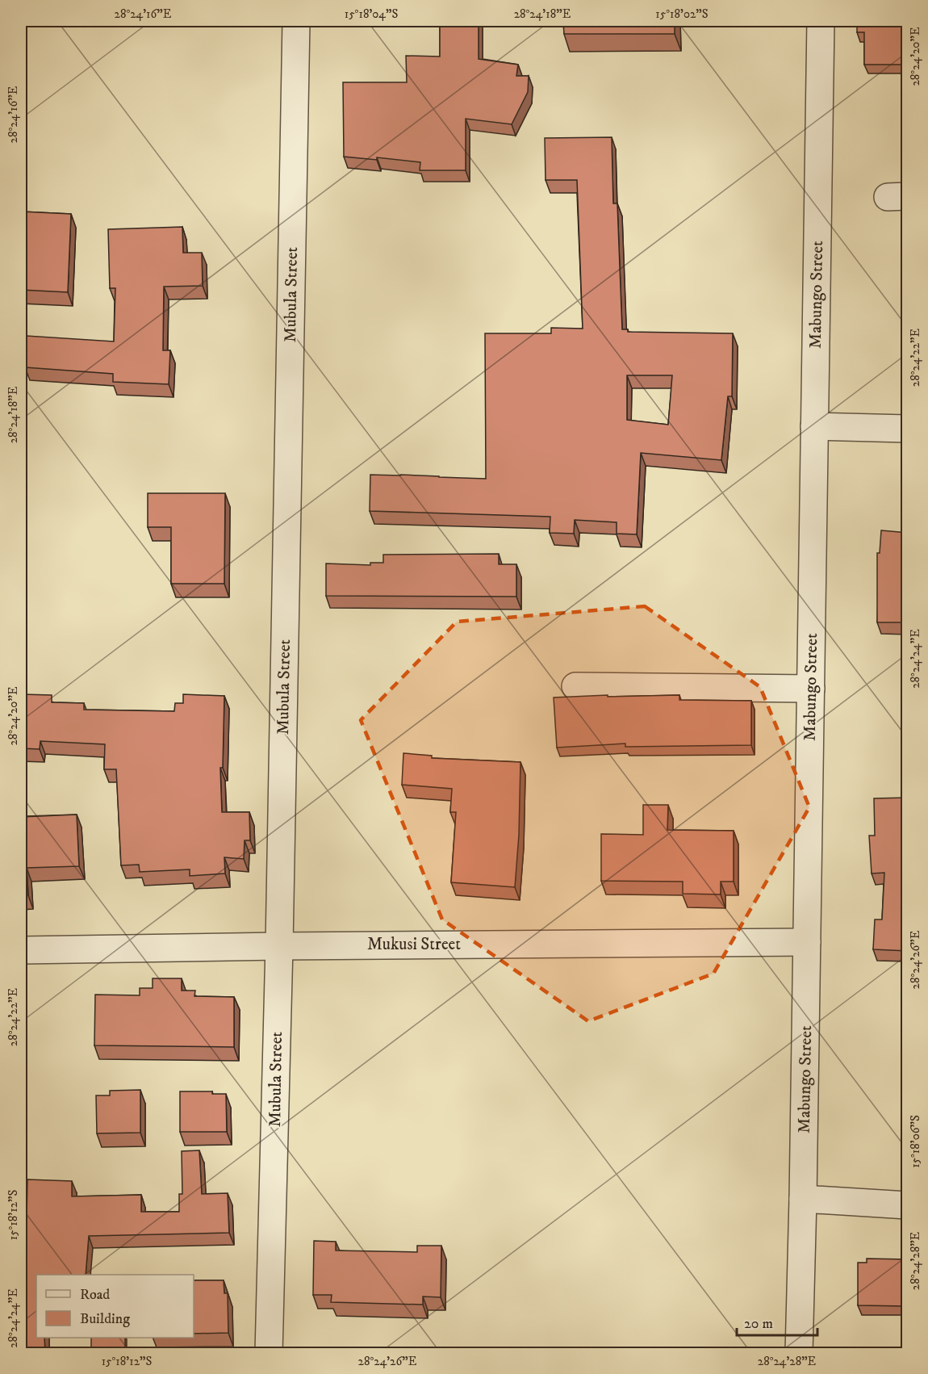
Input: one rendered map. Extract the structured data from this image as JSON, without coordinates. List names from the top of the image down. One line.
{"streets":{"street":["Mubula Street","Mabungo Street","Mukusi Street"]},"crossings":[["Mubula Street","Mukusi Street"],["Mabungo Street","Mukusi Street"]],"legend":["Road","Building"],"scale_bar":"20 m","coordinates":["28°24'16\"E","15°18'04\"S","28°24'18\"E","15°18'02\"S","28°24'20\"E","28°24'22\"E","28°24'24\"E","28°24'26\"E","15°18'06\"S","15°18'12\"S","28°24'28\"E"]}
